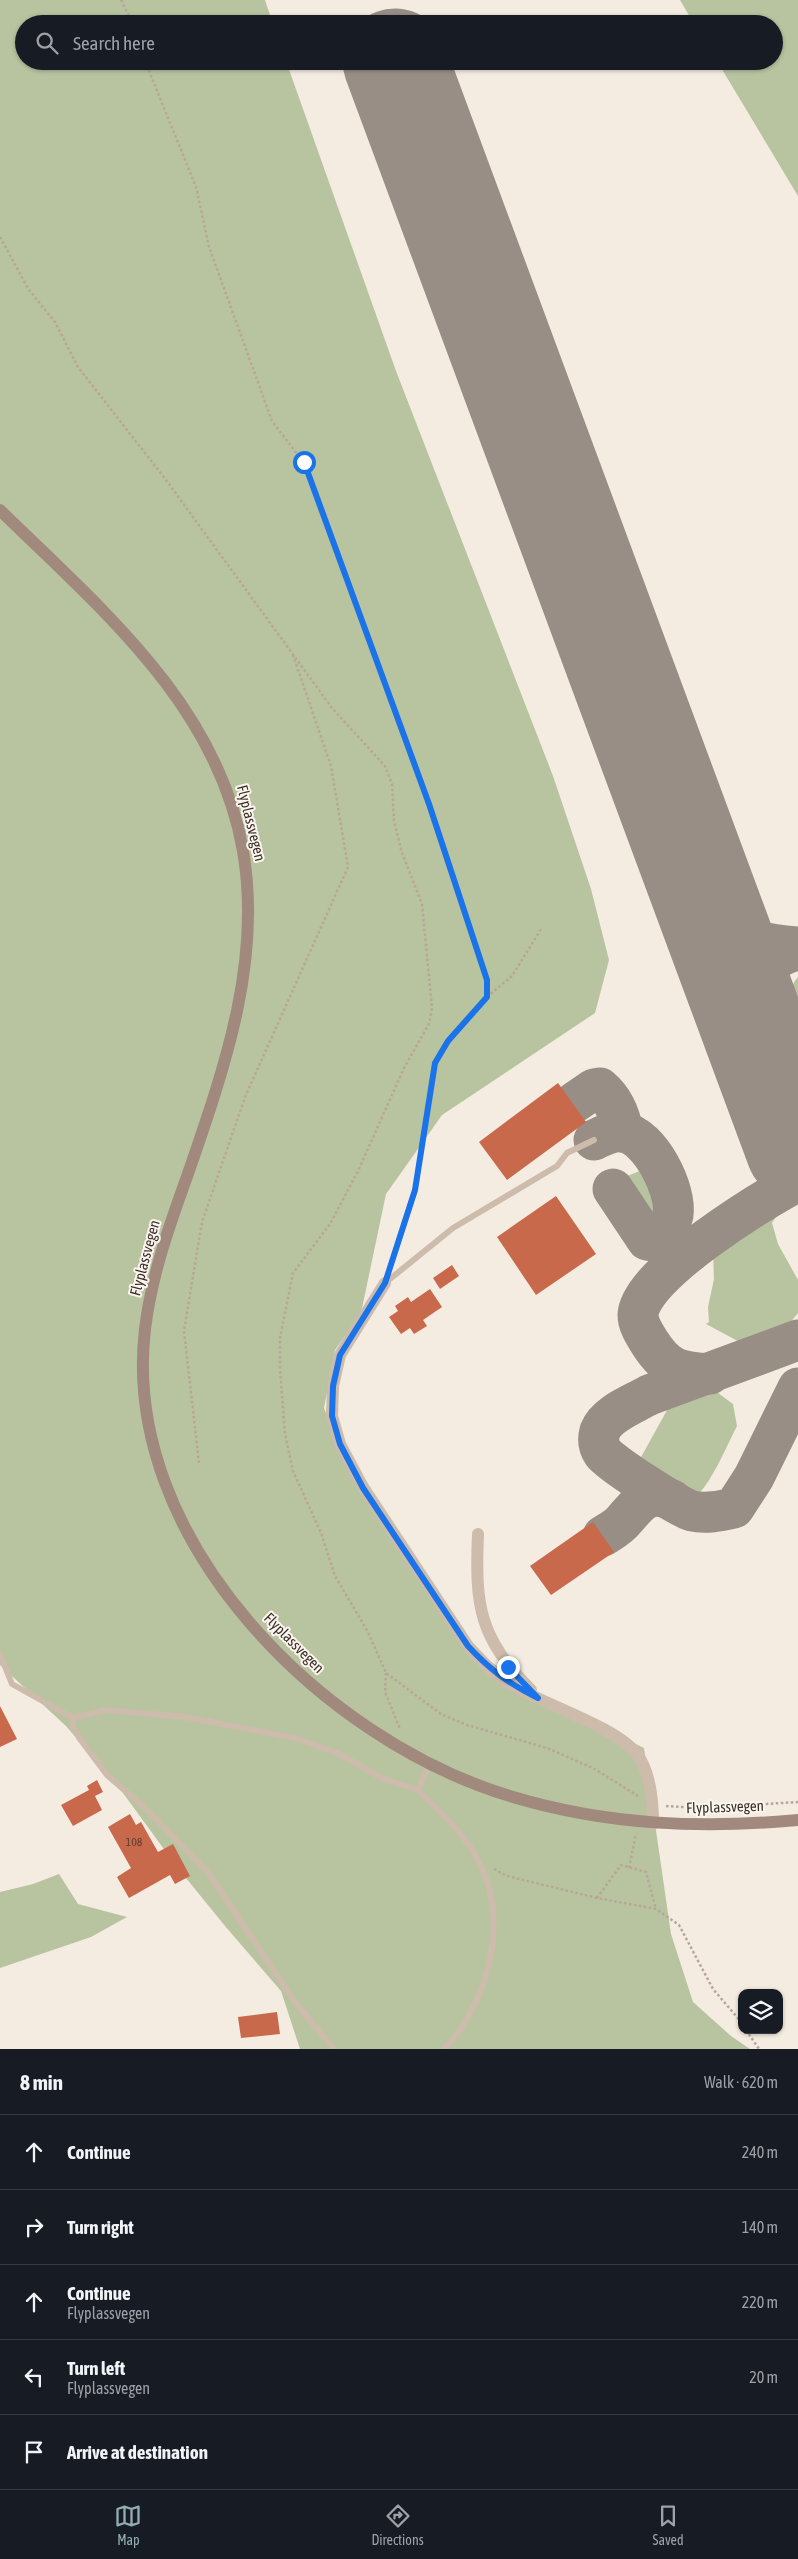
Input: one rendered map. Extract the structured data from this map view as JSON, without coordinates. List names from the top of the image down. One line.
{"streets":{"main road":["Flyplassvegen"]},"house_numbers":["108"],"page":{"search":"Search here","heading":["8 min","Walk · 620 m"],"list":[["Continue","240 m"],["Turn right","140 m"],["Continue","Flyplassvegen","220 m"],["Turn left","Flyplassvegen","20 m"],"Arrive at destination"],"nav":["Map","Directions","Saved"]}}
